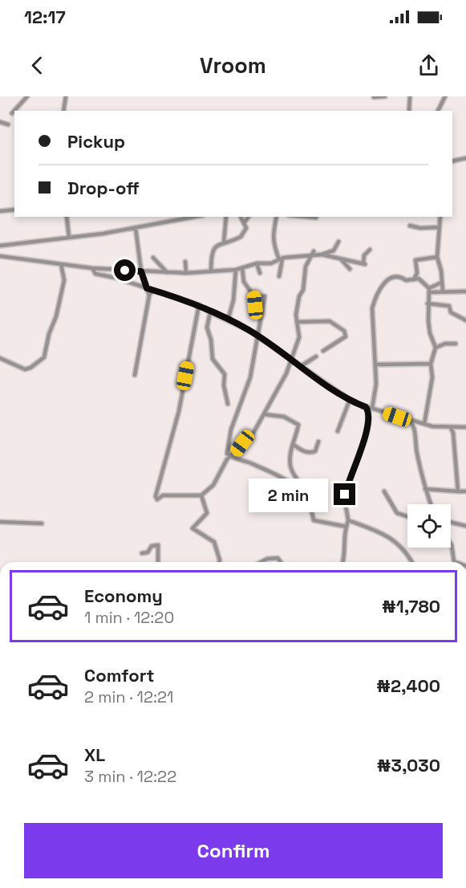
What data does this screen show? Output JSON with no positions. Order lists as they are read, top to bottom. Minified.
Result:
{"page":{"status":"12:17","header":"Vroom","banner":["Pickup","Drop-off"],"bubble":"2 min","list":[{"name":"Economy","note":"1 min · 12:20","value":"₦1,780"},{"name":"Comfort","note":"2 min · 12:21","value":"₦2,400"},{"name":"XL","note":"3 min · 12:22","value":"₦3,030"}],"buttons":"Confirm"}}
